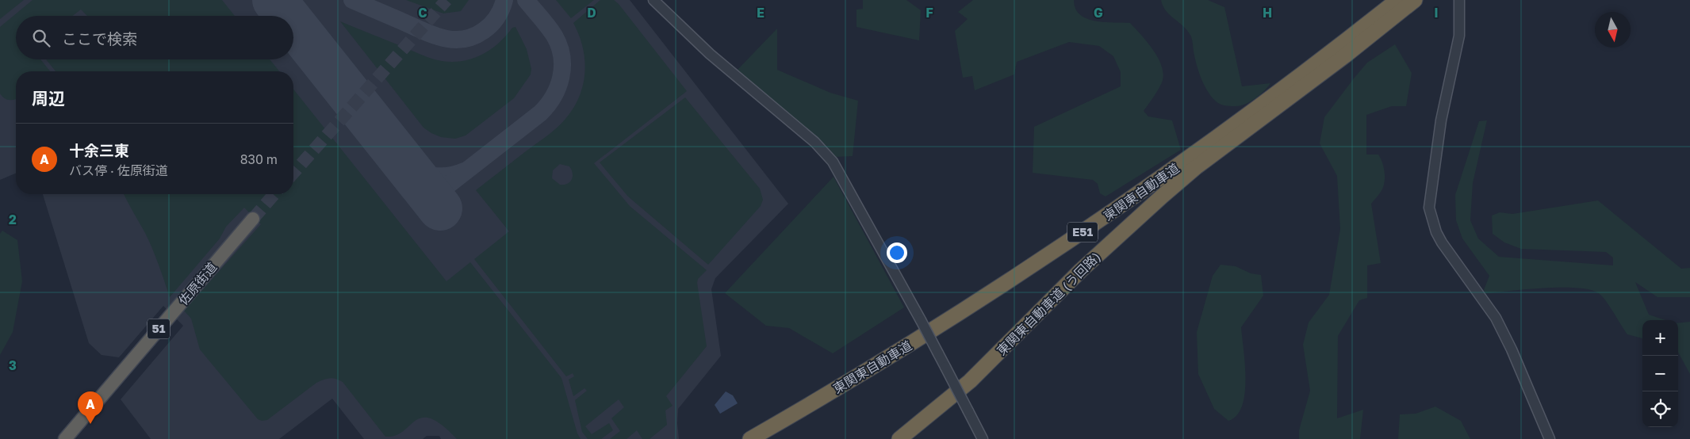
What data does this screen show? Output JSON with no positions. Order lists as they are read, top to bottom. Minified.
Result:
{"streets":{"highway":["東関東自動車道","E51","佐原街道","東関東自動車道 (う回路)","51"]},"crossings":[["東関東自動車道","東関東自動車道 (う回路)"]],"north":"bottom","page":{"search":"ここで検索","heading":"周辺","list":[{"mark":"A","name":"十余三東","note":"バス停 · 佐原街道","value":"830 m"}],"map_buttons":["+","−"],"pins":"A"},"grid":{"columns":["C","D","E","F","G","H","I"],"rows":["2","3"]}}
